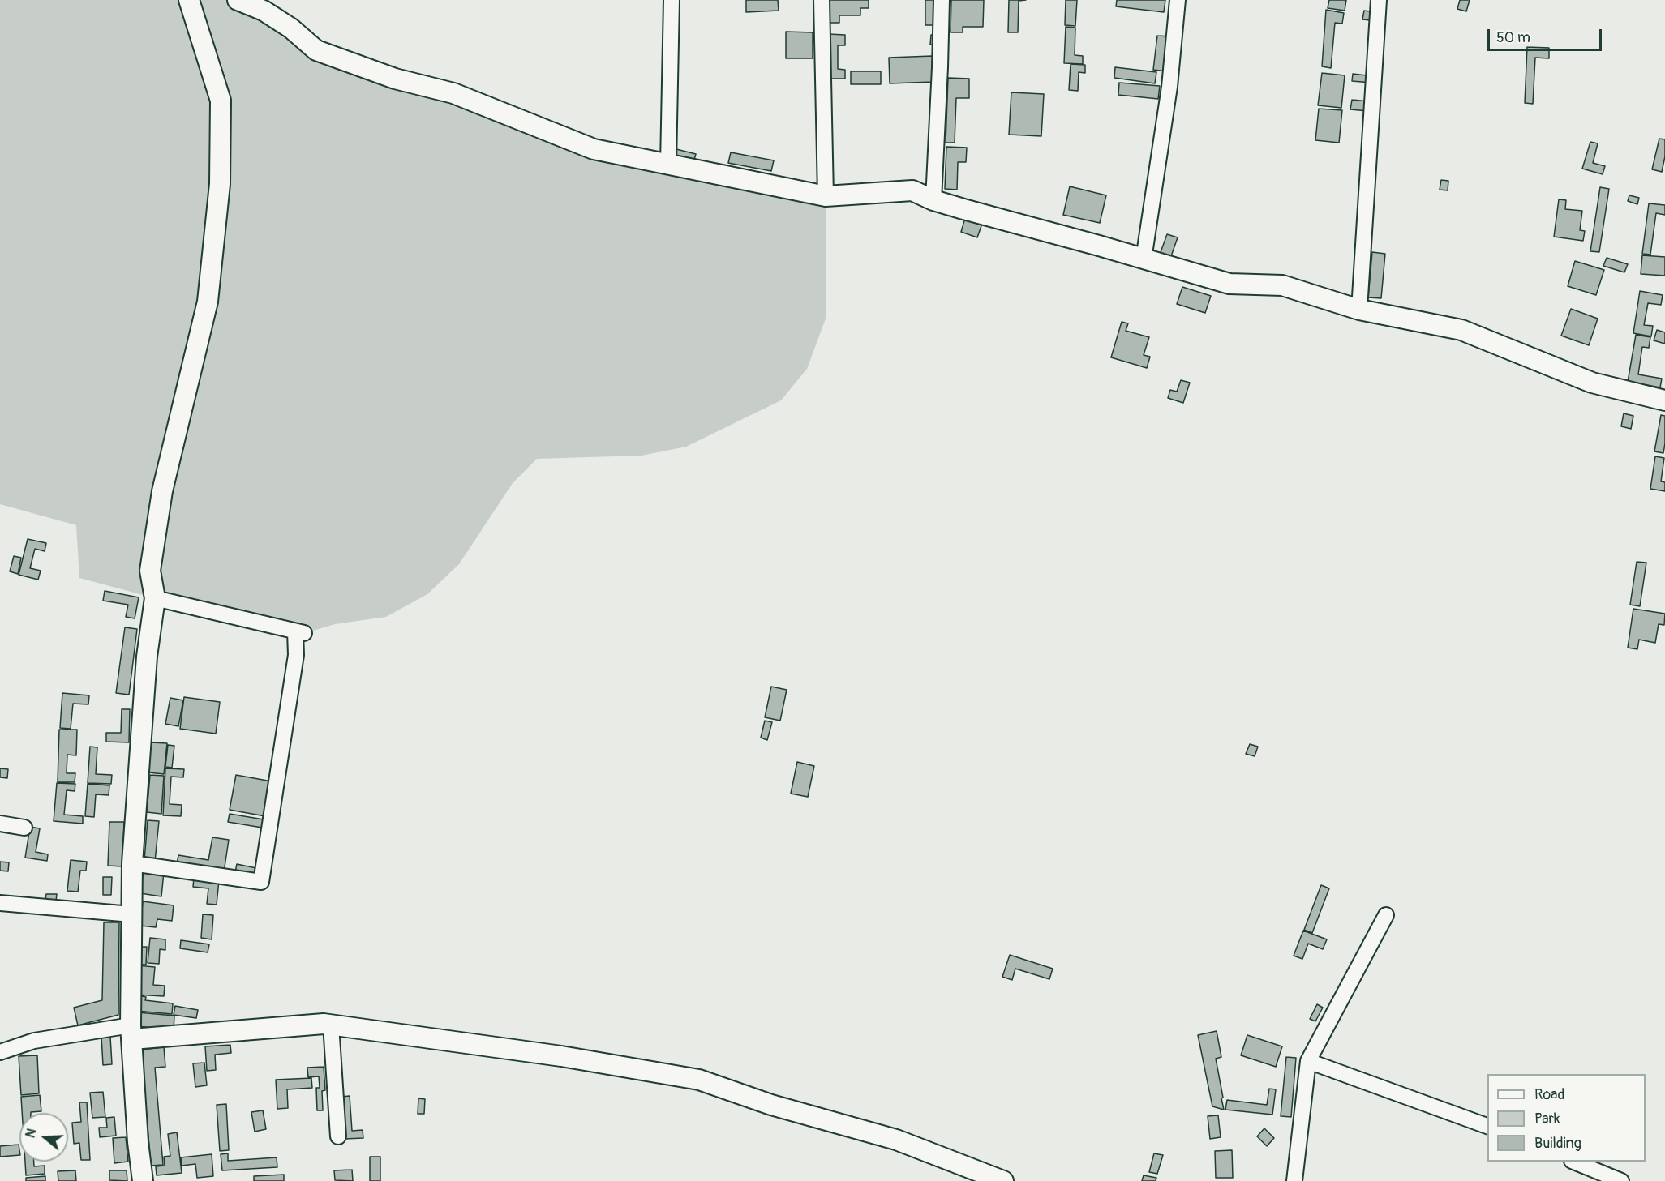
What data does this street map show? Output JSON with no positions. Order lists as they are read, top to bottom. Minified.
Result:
{"legend":["Road","Park","Building"],"scale_bar":"50 m","north":"left"}
